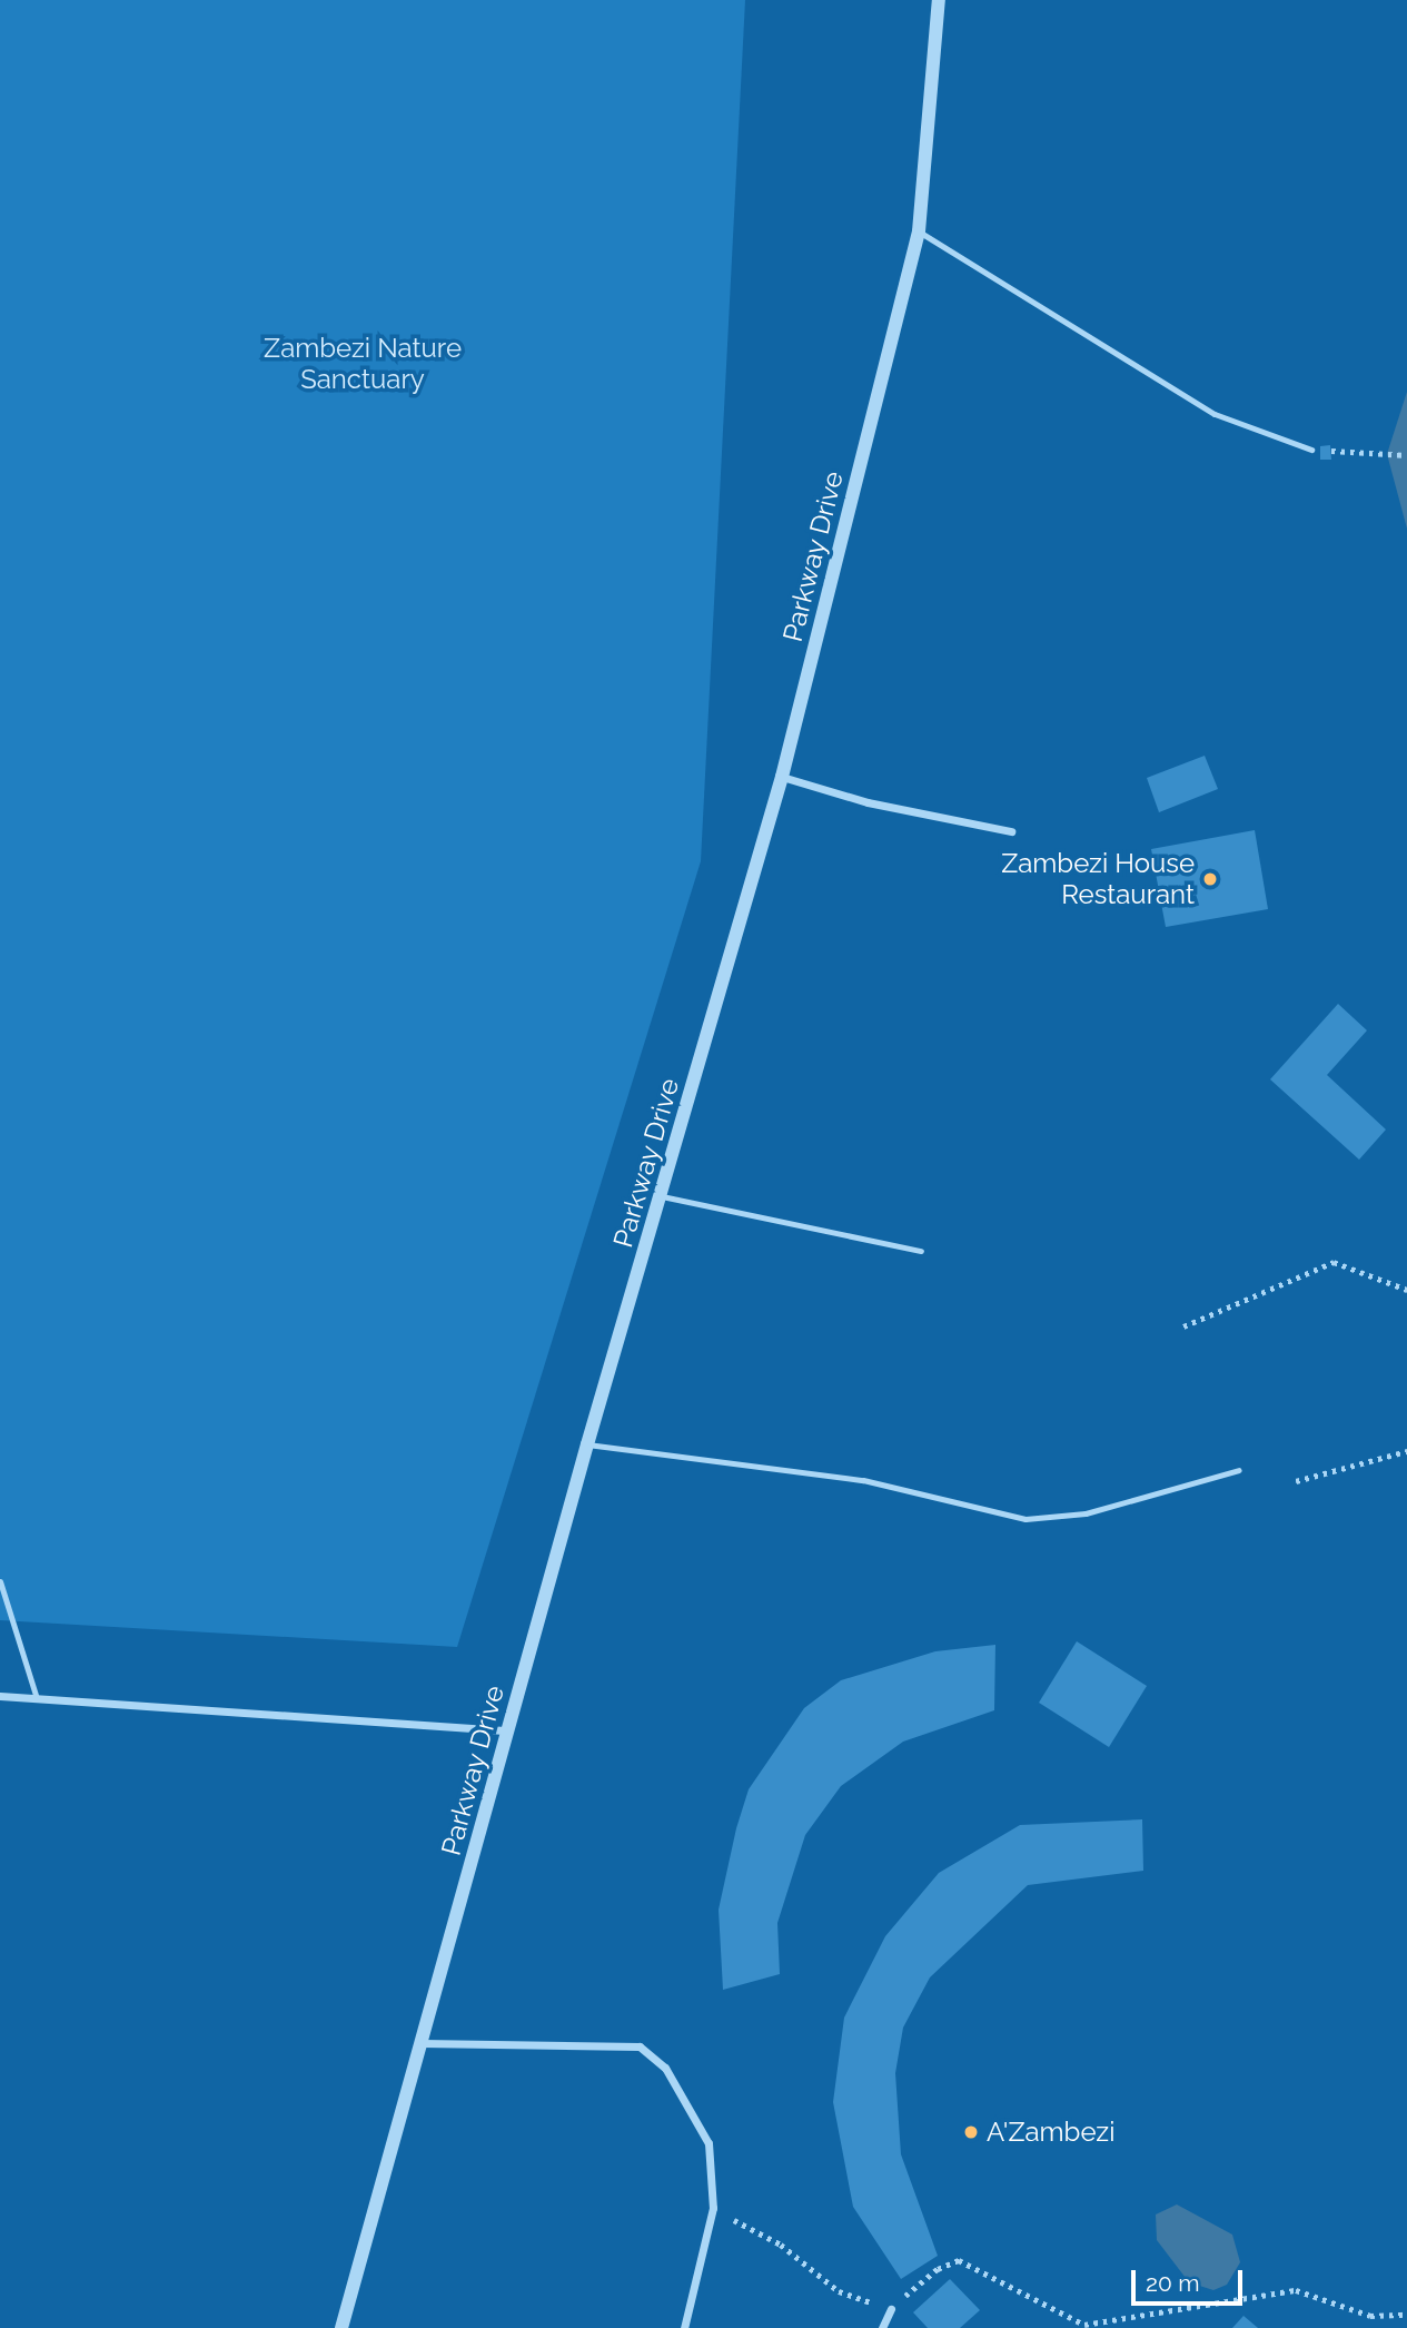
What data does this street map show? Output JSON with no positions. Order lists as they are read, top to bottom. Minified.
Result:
{"streets":{"street":["Parkway Drive"]},"parks":["Zambezi Nature Sanctuary"],"places":["Zambezi House Restaurant","A'Zambezi"],"scale_bar":"20 m"}
